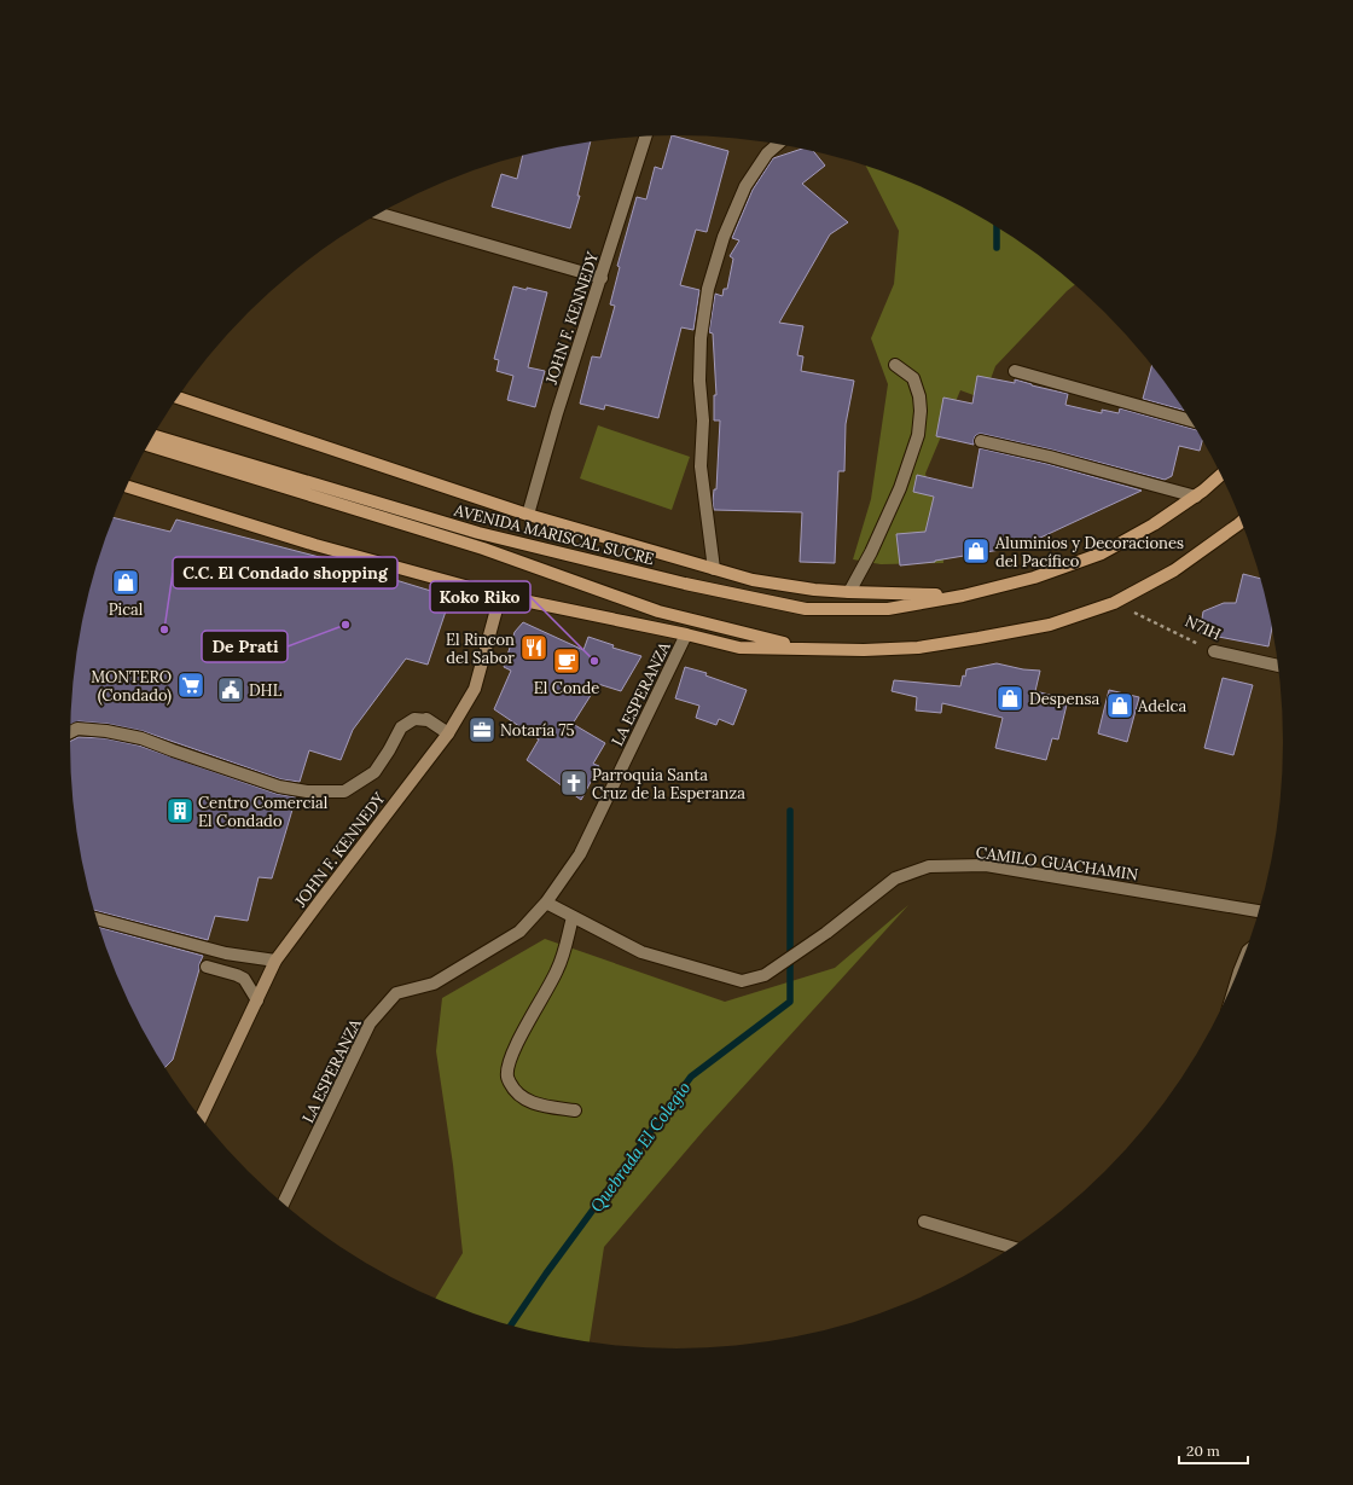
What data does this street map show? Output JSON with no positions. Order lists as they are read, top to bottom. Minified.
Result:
{"streets":{"main road":["JOHN F. KENNEDY","AVENIDA MARISCAL SUCRE"],"street":["N71H","LA ESPERANZA","CAMILO GUACHAMIN"]},"crossings":[["JOHN F. KENNEDY","AVENIDA MARISCAL SUCRE"],["AVENIDA MARISCAL SUCRE","N71H"],["AVENIDA MARISCAL SUCRE","LA ESPERANZA"],["LA ESPERANZA","CAMILO GUACHAMIN"]],"water":["Quebrada El Colegio"],"places":{"shop":["Aluminios y Decoraciones del Pacífico","Pical","Despensa","Adelca"],"other":["De Prati","C.C. El Condado shopping","Koko Riko"],"restaurant":["El Rincon del Sabor"],"cafe":["El Conde"],"supermarket":["MONTERO (Condado)"],"public building":["DHL"],"office":["Notaría 75"],"church":["Parroquia Santa Cruz de la Esperanza"],"building":["Centro Comercial El Condado"]},"scale_bar":"20 m"}
